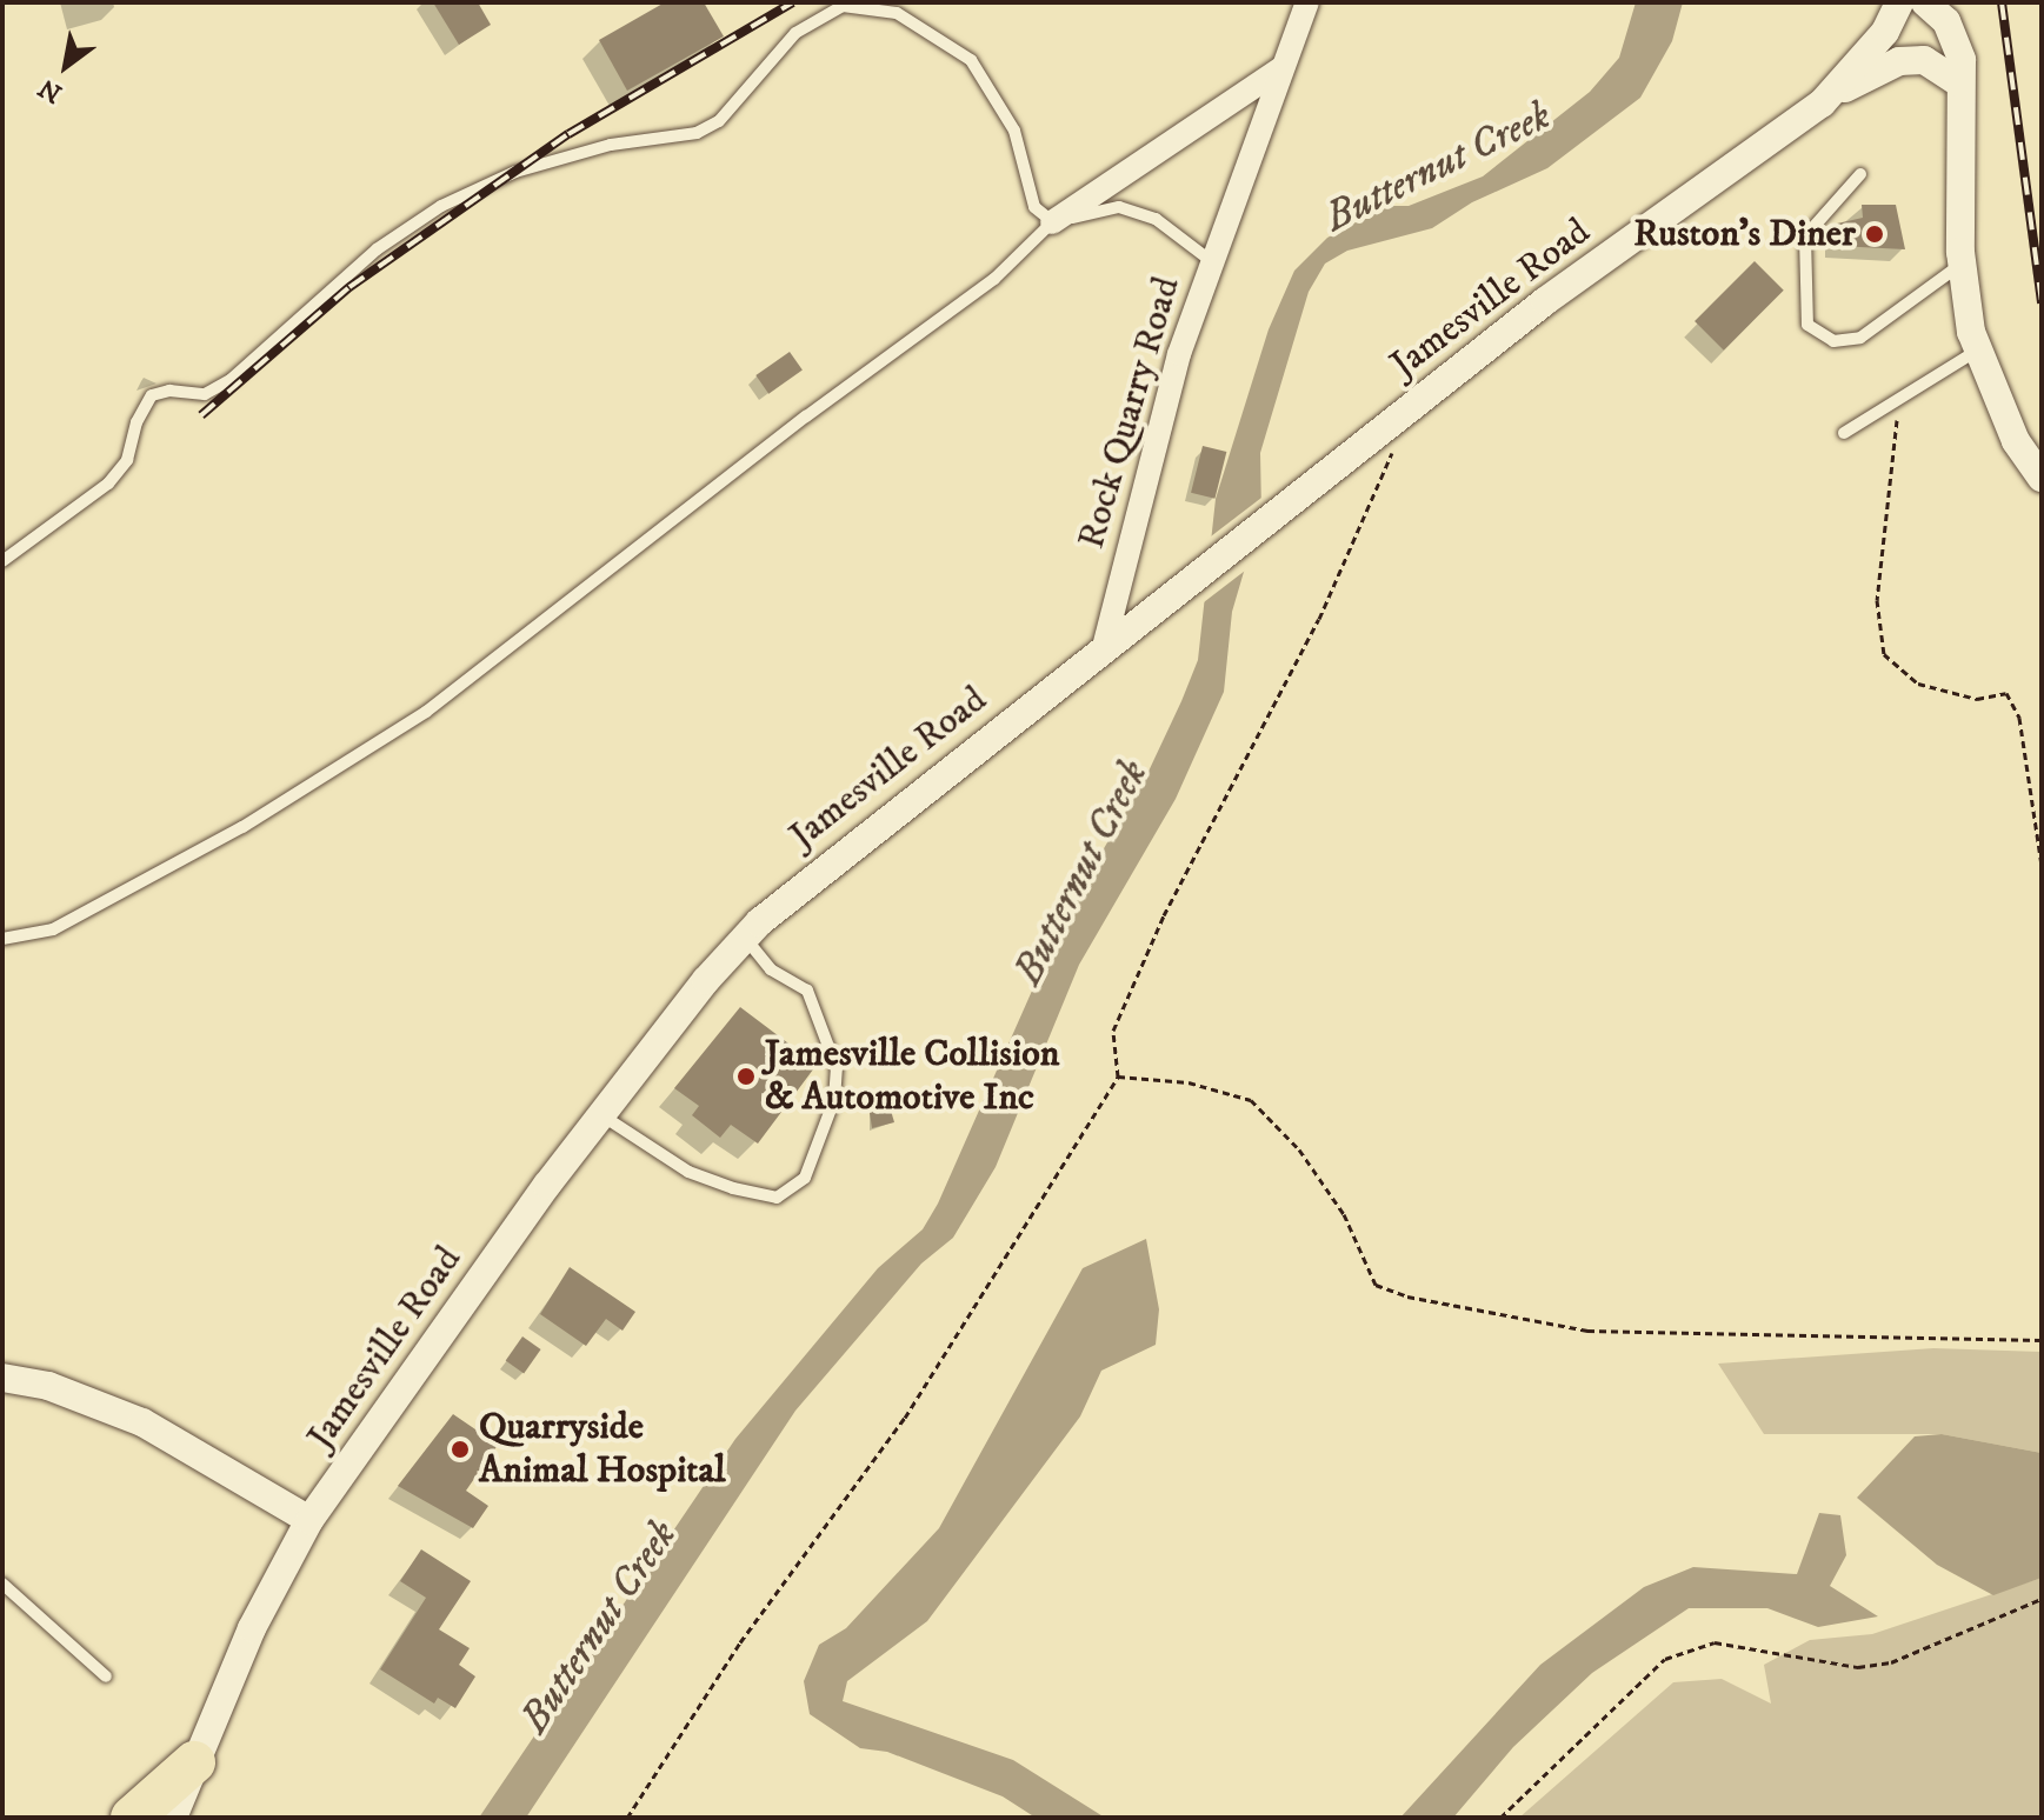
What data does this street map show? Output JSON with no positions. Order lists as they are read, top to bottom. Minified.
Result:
{"streets":{"street":["Jamesville Road","Rock Quarry Road"]},"crossings":[["Jamesville Road","Rock Quarry Road"]],"water":["Butternut Creek"],"places":["Ruston's Diner","Jamesville Collision & Automotive Inc","Quarryside Animal Hospital"],"north":"bottom left"}
